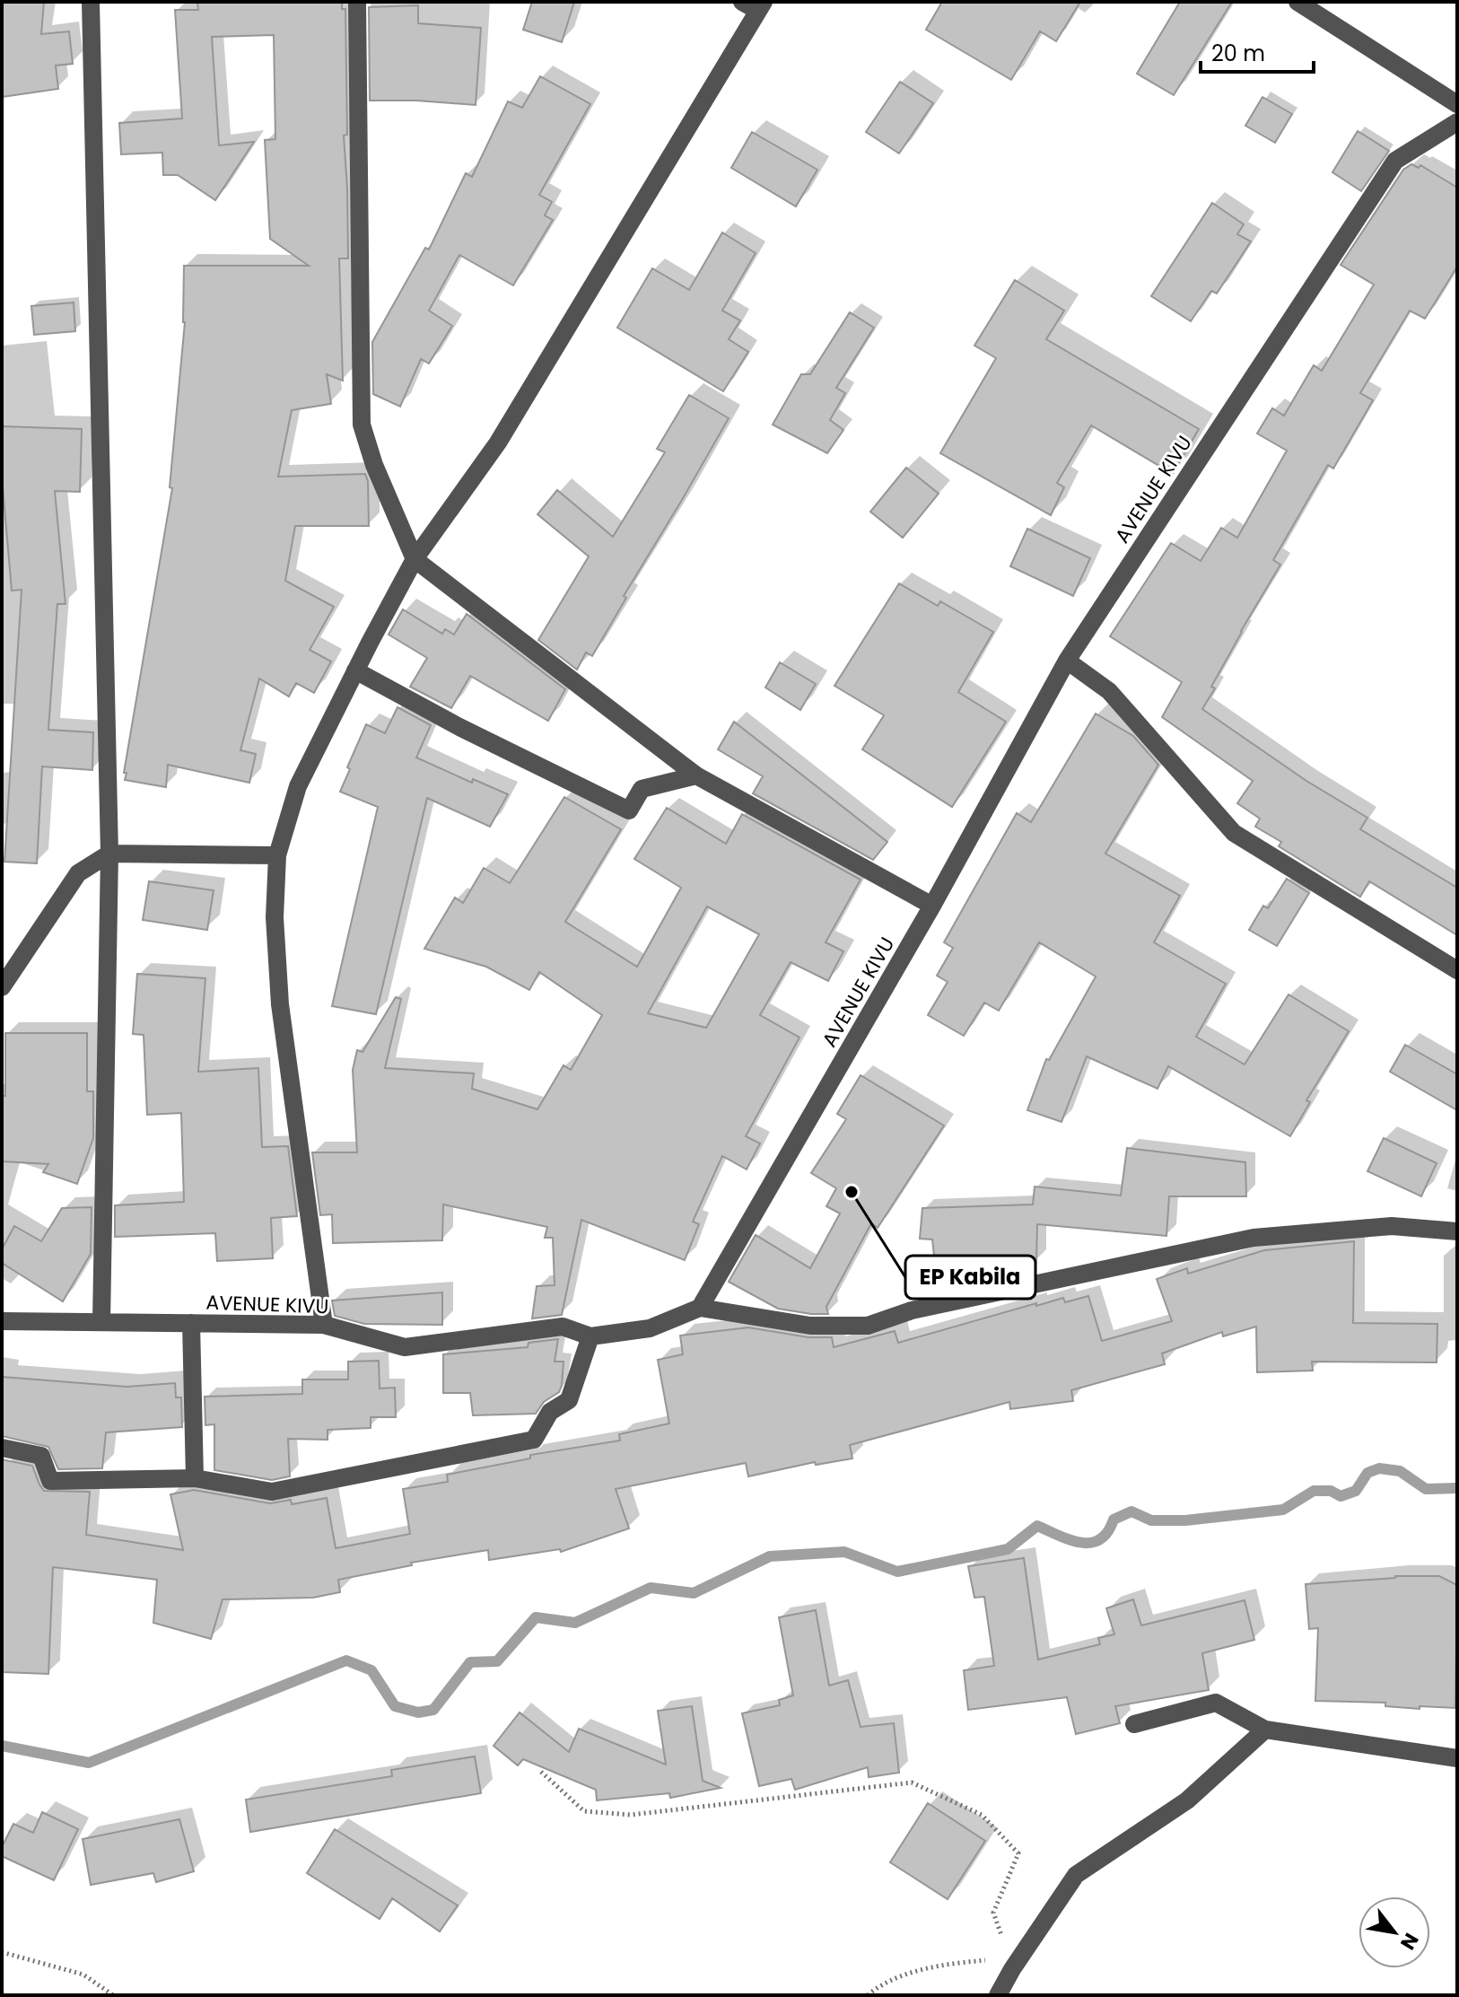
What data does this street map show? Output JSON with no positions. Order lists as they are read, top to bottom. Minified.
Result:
{"streets":{"street":["AVENUE KIVU"]},"places":["EP Kabila"],"scale_bar":"20 m","north":"bottom right"}
